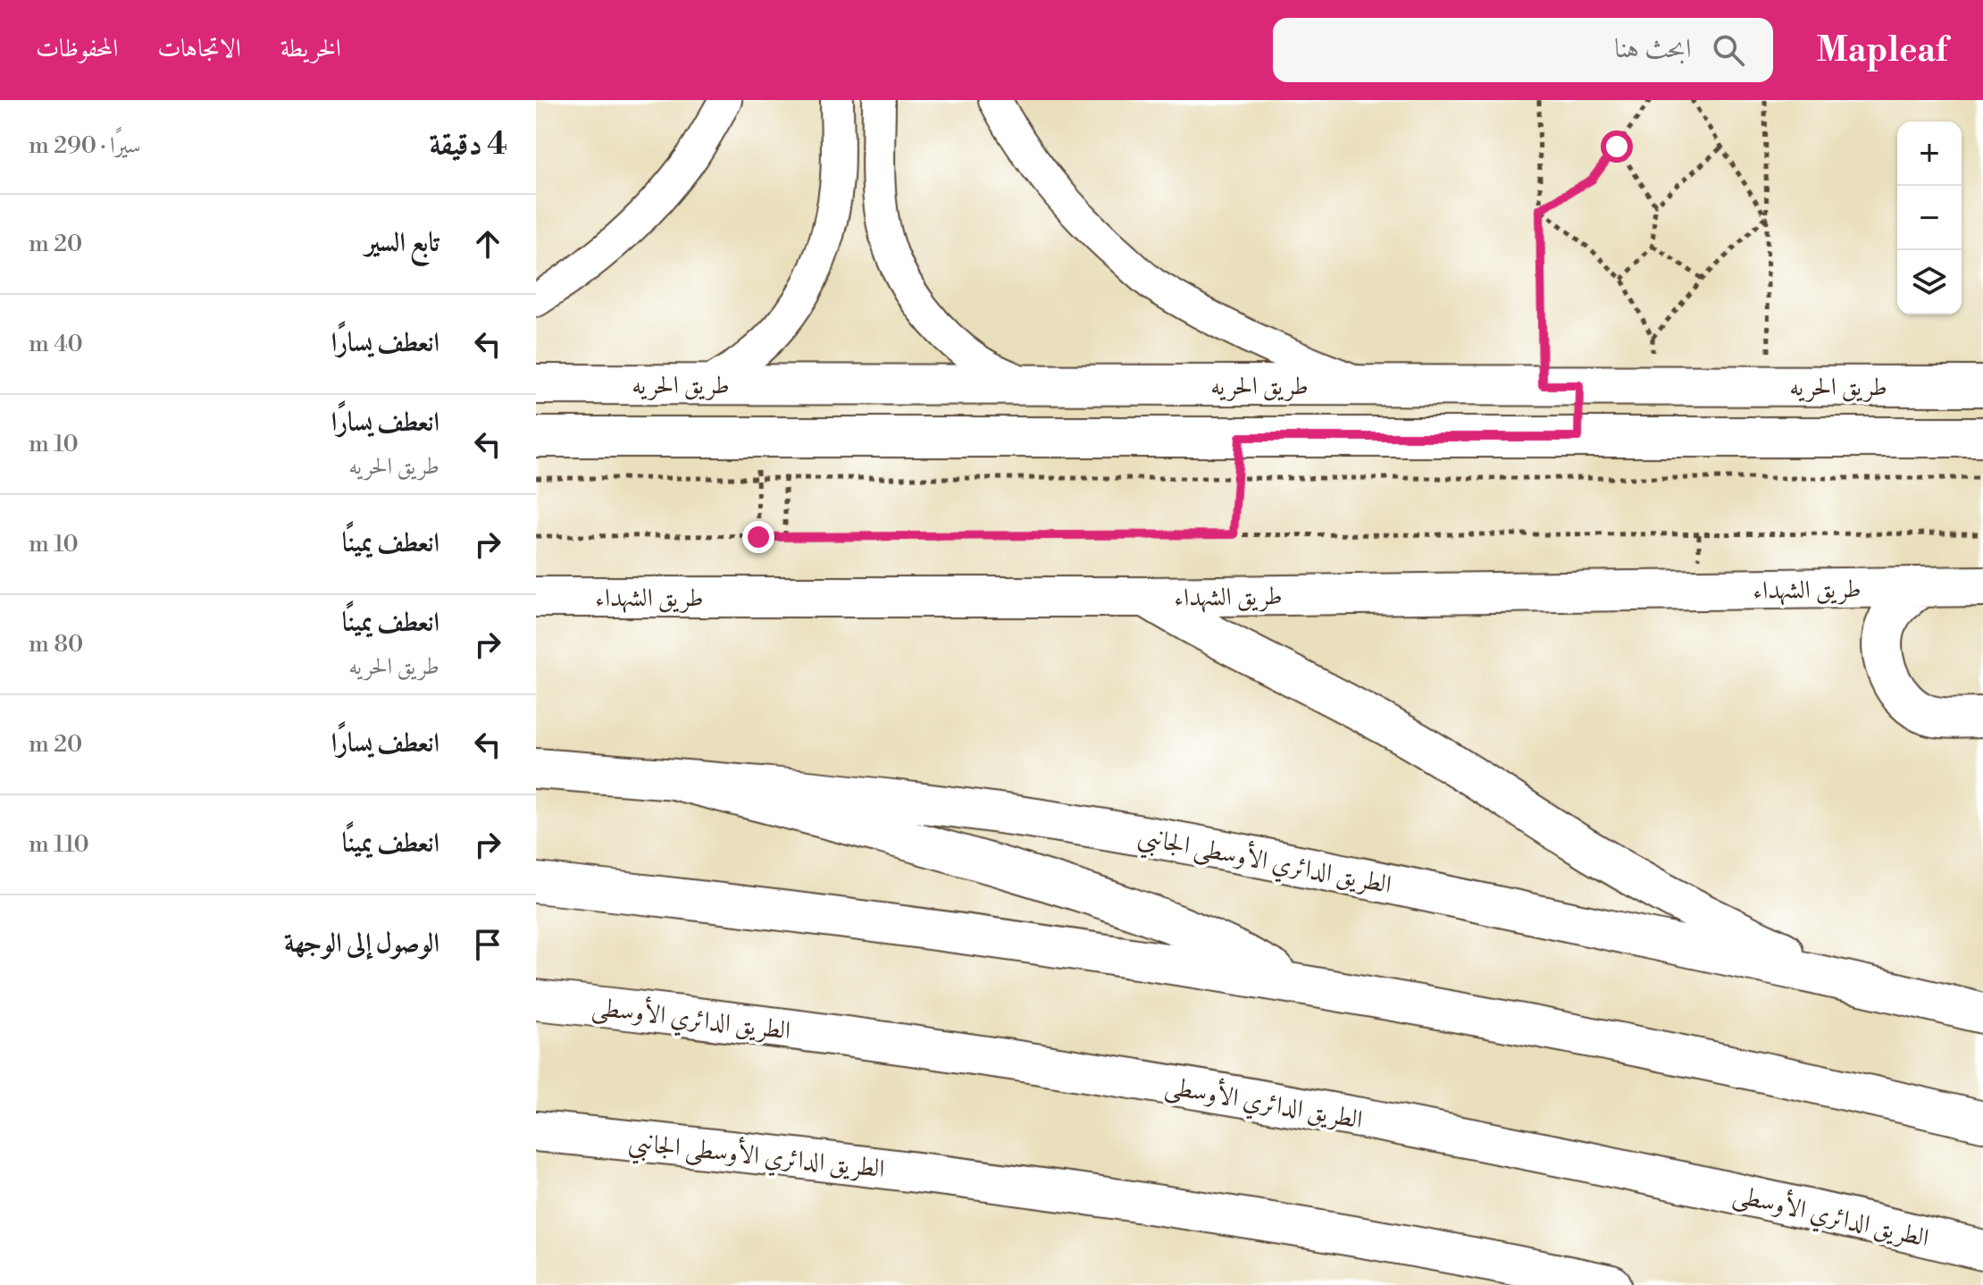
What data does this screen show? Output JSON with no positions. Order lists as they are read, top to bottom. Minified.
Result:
{"streets":{"main road":["طريق الحريه","طريق الشهداء","الطريق الدائري الأوسطى الجانبي","الطريق الدائري الأوسطى"]},"page":{"header":"Mapleaf","search":"ابحث هنا","nav":["الخريطة","الاتجاهات","المحفوظات"],"heading":["4 دقيقة","سيرًا · 290 m"],"map_buttons":["+","−"],"list":[["تابع السير","20 m"],["انعطف يسارًا","40 m"],["انعطف يسارًا","طريق الحريه","10 m"],["انعطف يمينًا","10 m"],["انعطف يمينًا","طريق الحريه","80 m"],["انعطف يسارًا","20 m"],["انعطف يمينًا","110 m"],"الوصول إلى الوجهة"]}}
